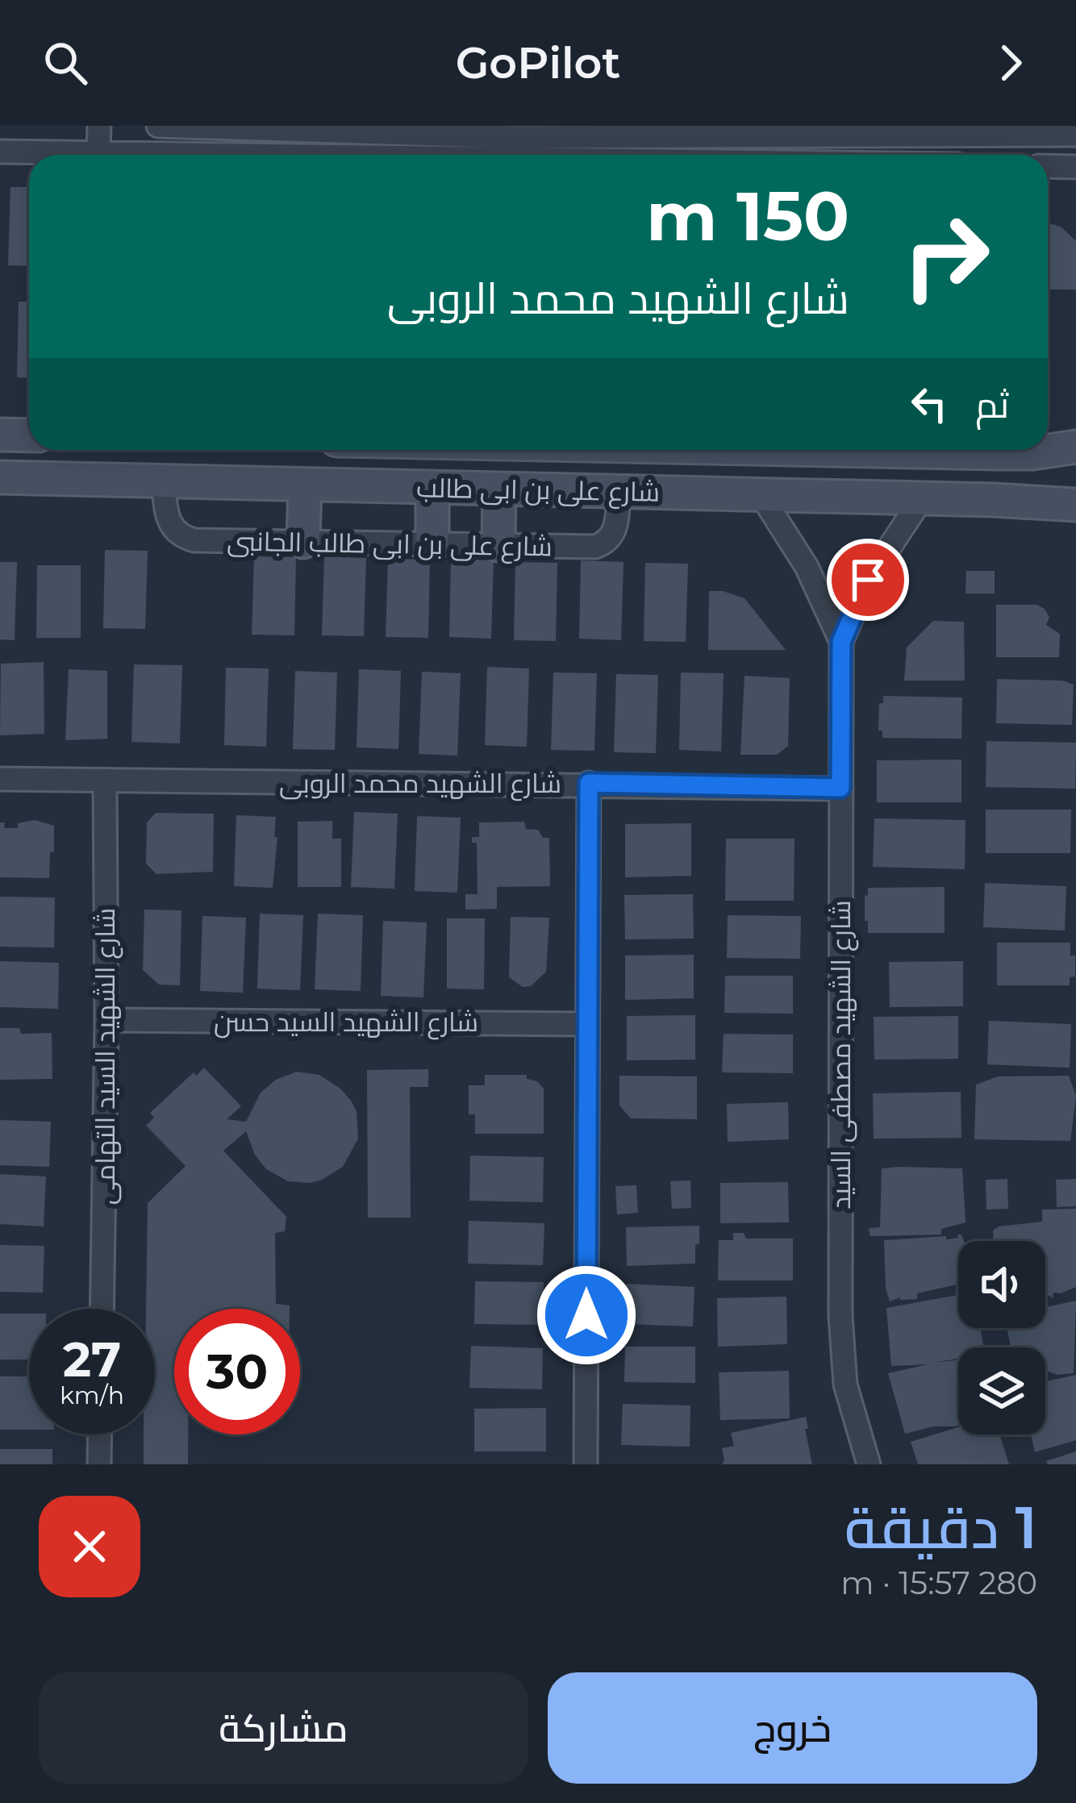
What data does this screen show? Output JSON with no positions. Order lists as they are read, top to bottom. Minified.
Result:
{"streets":{"main road":["شارع على بن ابى طالب"],"street":["شارع على بن ابى طالب الجانبى","شارع الشهيد محمد الروبى","شارع الشهيد السيد حسن","شارع الشهيد مصطفى السيد","شارع الشهيد السيد التهامى"]},"crossings":[["شارع على بن ابى طالب","شارع على بن ابى طالب الجانبى"],["شارع على بن ابى طالب","شارع الشهيد مصطفى السيد"],["شارع الشهيد محمد الروبى","شارع الشهيد مصطفى السيد"],["شارع الشهيد محمد الروبى","شارع الشهيد السيد التهامى"],["شارع الشهيد السيد حسن","شارع الشهيد السيد التهامى"]],"page":{"header":"GoPilot","turn":["150 m","شارع الشهيد محمد الروبى"],"then":"ثم","speed":"27 km/h","limit":"30","heading":["1 دقيقة","280 m · 15:57"],"buttons":["خروج","مشاركة"]}}
